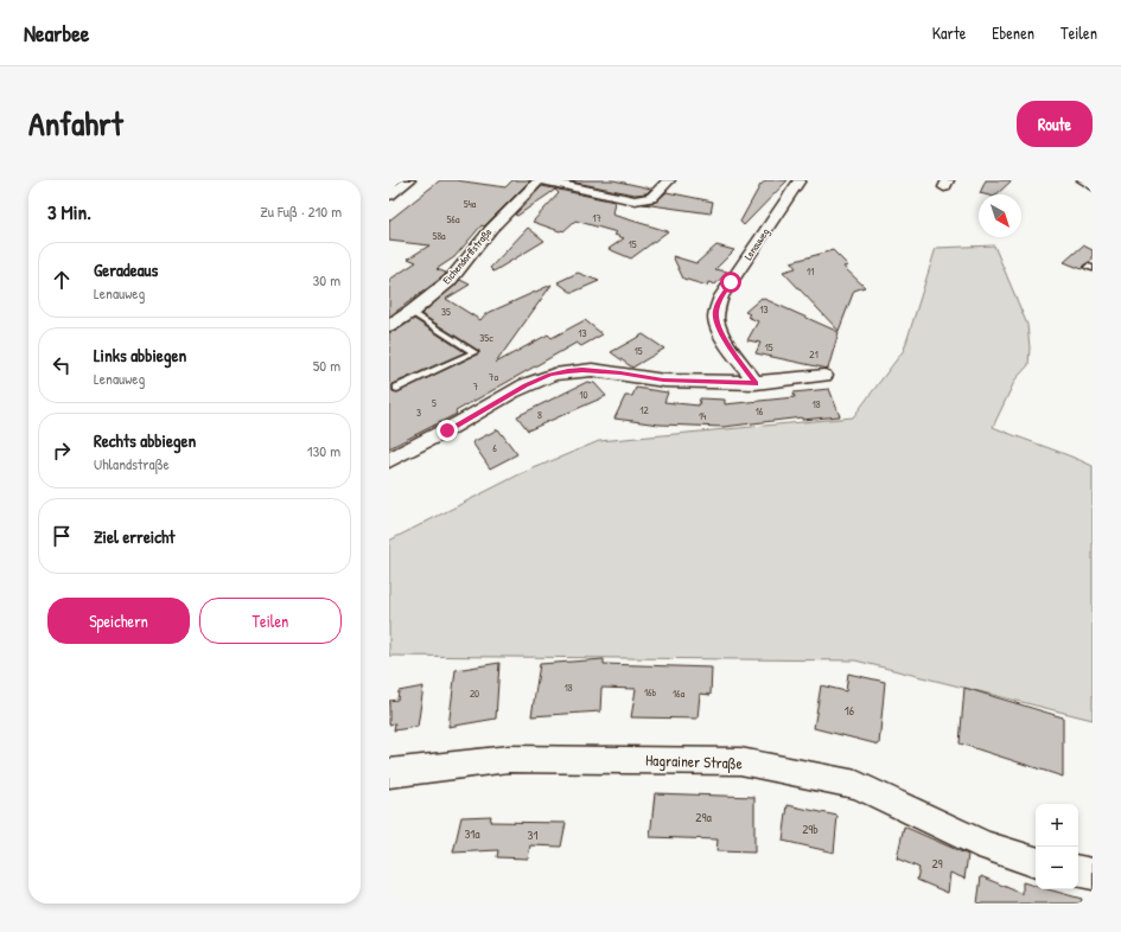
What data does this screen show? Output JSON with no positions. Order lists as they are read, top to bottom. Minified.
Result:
{"streets":{"street":["Lenauweg","Eichendorffstraße","Hagrainer Straße"]},"house_numbers":["54a","17","56a","58a","15","11","13","35","13","35c","15","15","21","7a","7","10","5","18","12","16","3","8","14","6","18","16b","20","16a","16","29a","29b","31a","31","29"],"north":"bottom right","page":{"header":"Nearbee","nav":["Karte","Ebenen","Teilen"],"title":"Anfahrt","buttons":["Route",["Speichern","Teilen"]],"heading":["3 Min.","Zu Fuß · 210 m"],"list":[["Geradeaus","Lenauweg","30 m"],["Links abbiegen","Lenauweg","50 m"],["Rechts abbiegen","Uhlandstraße","130 m"],"Ziel erreicht"],"map_buttons":["+","−"]}}
